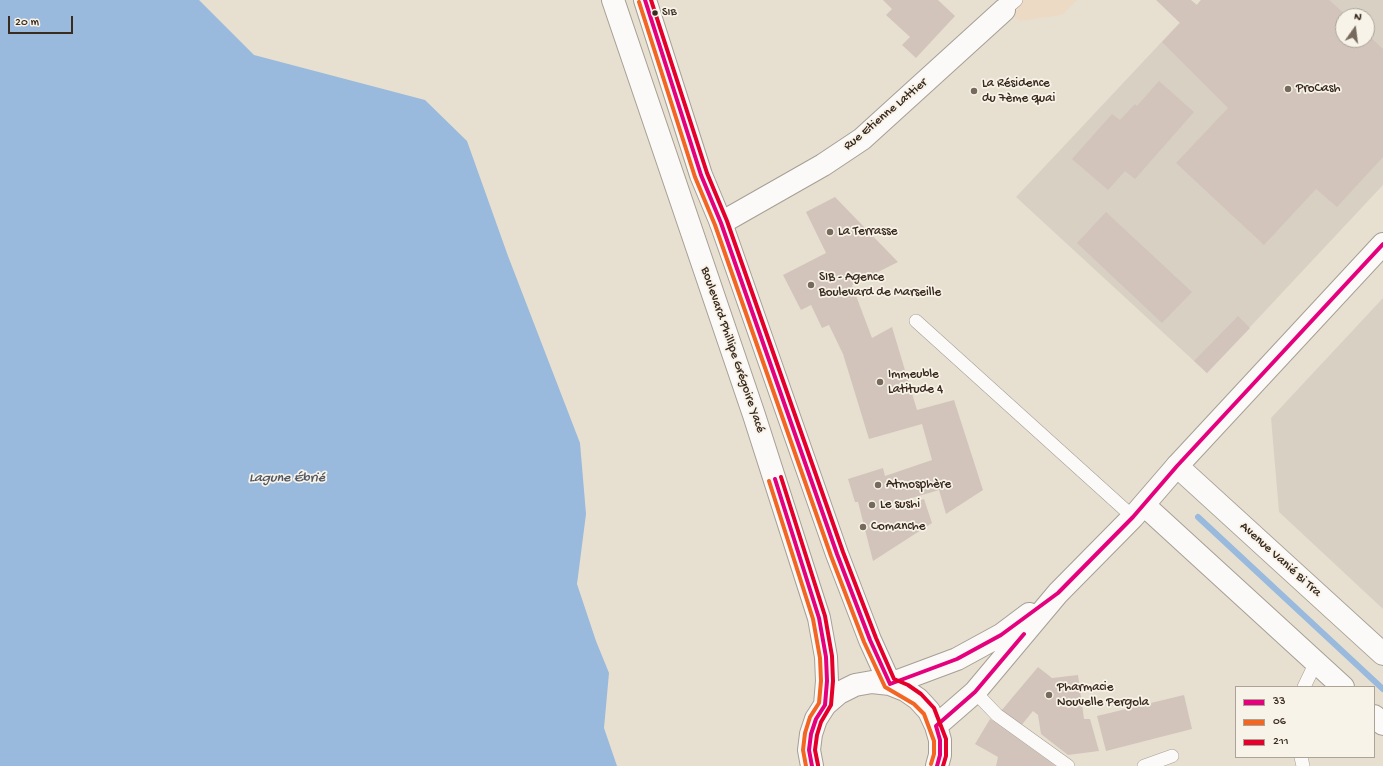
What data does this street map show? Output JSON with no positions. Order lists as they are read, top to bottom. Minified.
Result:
{"streets":{"main road":["Rue Etienne Lattier","Boulevard Phillipe Grégoire Yacé","Avenue Vanié Bi Tra"]},"water":["Lagune Ébrié"],"places":["SIB","ProCash","La Résidence du 7ème quai","La Terrasse","SIB - Agence Boulevard de Marseille","Immeuble Latitude 4","Atmosphère","Le sushi","Comanche","Pharmacie Nouvelle Pergola"],"lines":["transit line 33","transit line 211","transit line 06"],"legend":["33","06","211"],"scale_bar":"20 m","north":"top"}
